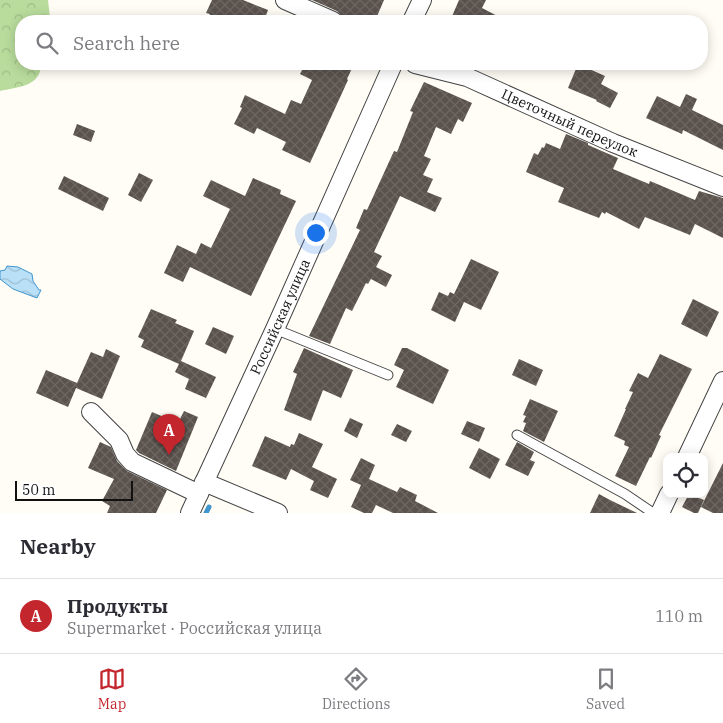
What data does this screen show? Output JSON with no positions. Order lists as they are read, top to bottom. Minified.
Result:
{"streets":{"street":["Цветочный переулок","Российская улица"]},"scale_bar":"50 m","page":{"search":"Search here","pins":"A","scale":"50 m","heading":"Nearby","list":[{"mark":"A","name":"Продукты","note":"Supermarket · Российская улица","value":"110 m"}],"nav":["Map","Directions","Saved"]}}
